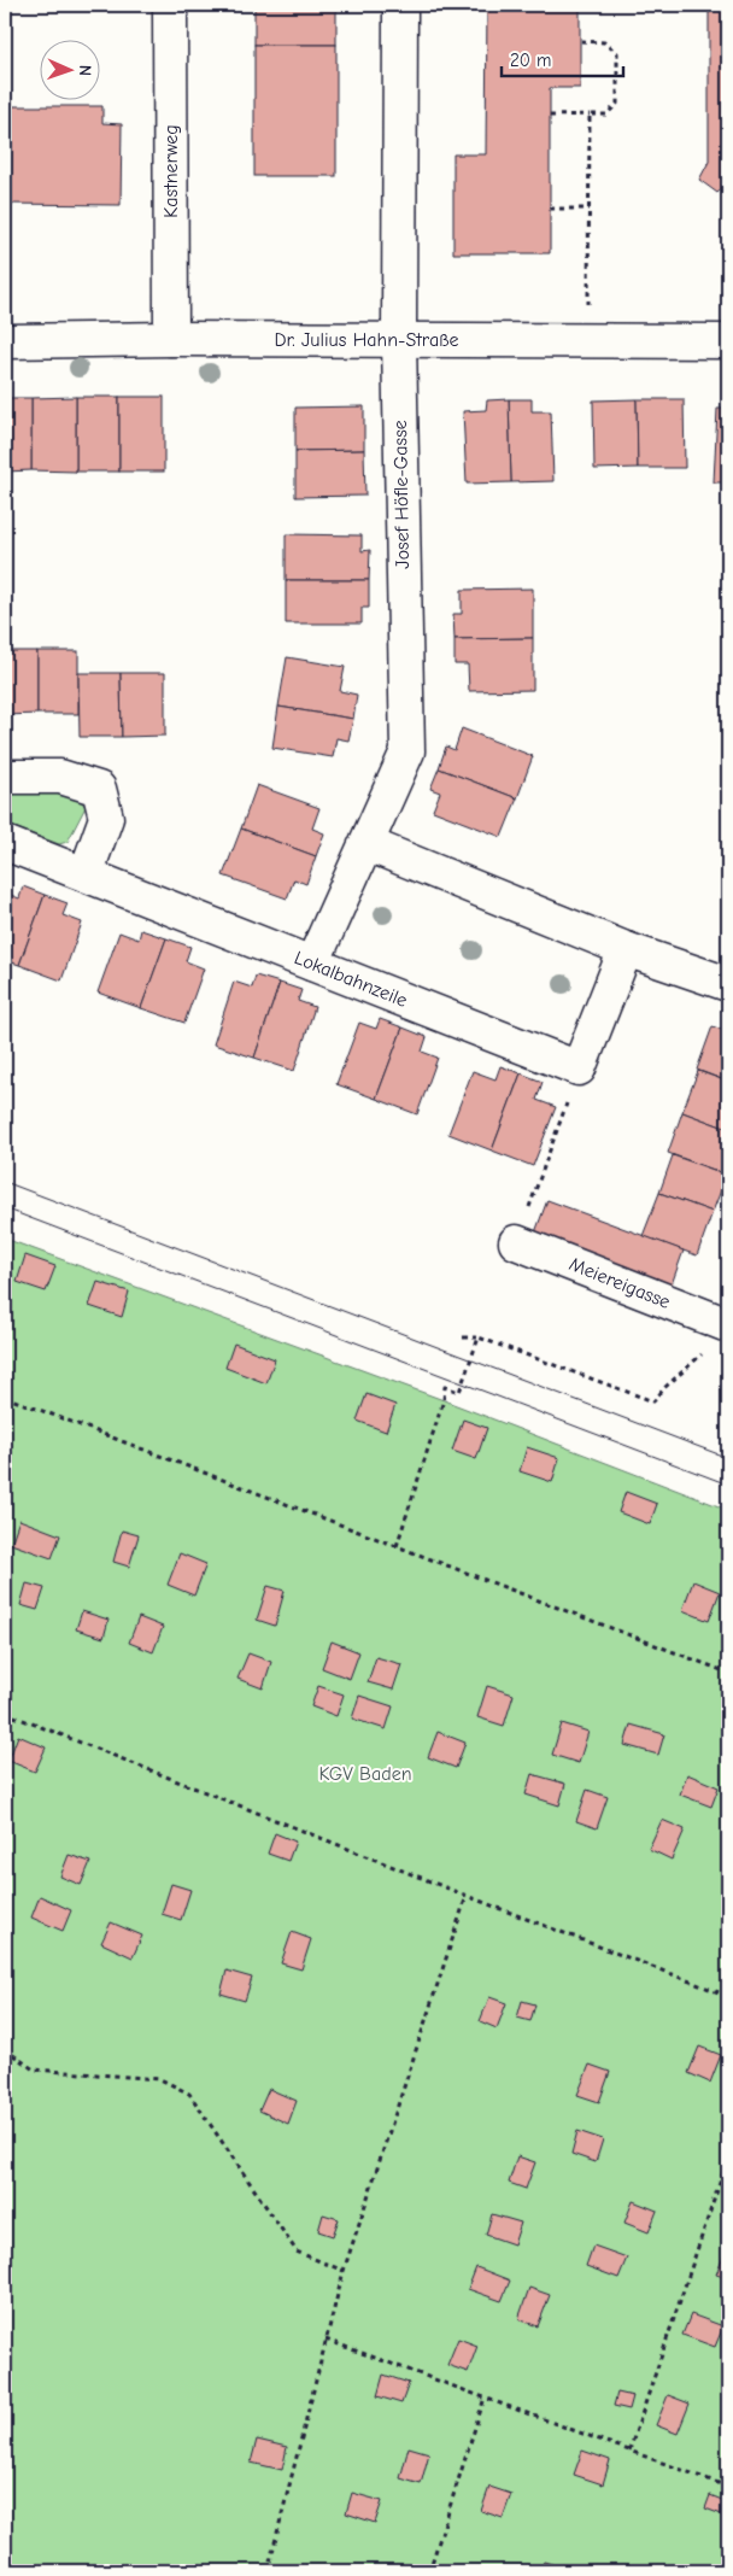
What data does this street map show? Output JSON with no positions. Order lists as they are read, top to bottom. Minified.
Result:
{"streets":{"street":["Kastnerweg","Dr. Julius Hahn-Straße","Josef Höfle-Gasse","Lokalbahnzeile","Meiereigasse"]},"crossings":[["Kastnerweg","Dr. Julius Hahn-Straße"],["Dr. Julius Hahn-Straße","Josef Höfle-Gasse"],["Josef Höfle-Gasse","Lokalbahnzeile"]],"parks":["KGV Baden"],"scale_bar":"20 m","north":"right"}
